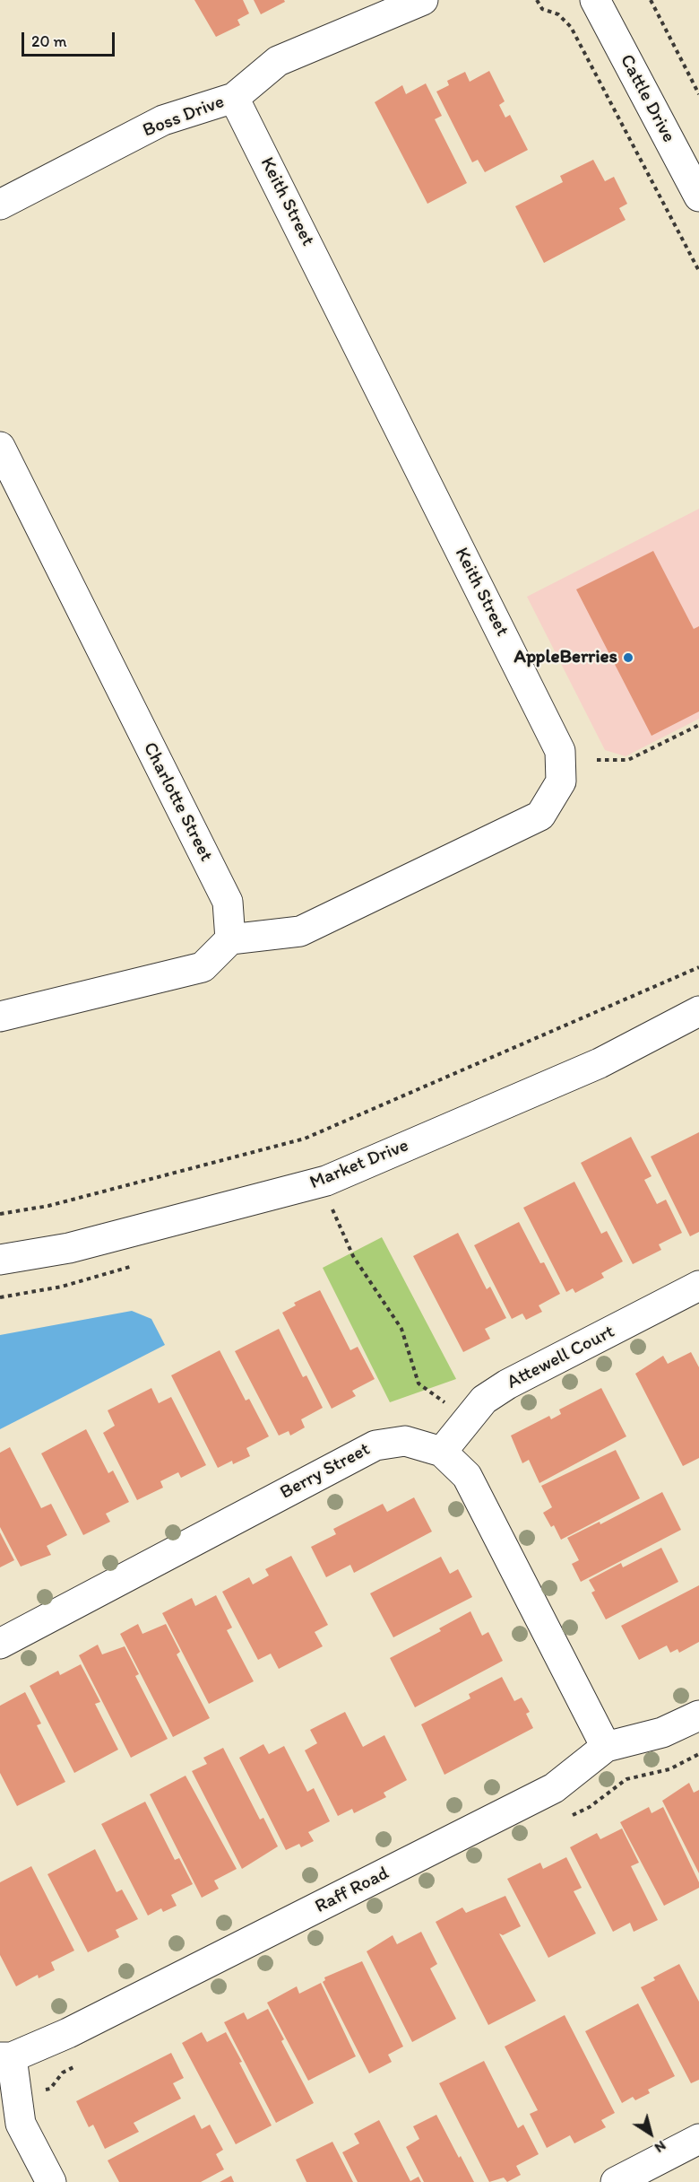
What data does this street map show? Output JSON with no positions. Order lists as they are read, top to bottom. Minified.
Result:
{"streets":{"street":["Cattle Drive","Boss Drive","Keith Street","Charlotte Street","Market Drive","Attewell Court","Berry Street","Raff Road"]},"crossings":[["Boss Drive","Keith Street"],["Keith Street","Charlotte Street"],["Attewell Court","Berry Street"],["Berry Street","Raff Road"]],"places":["AppleBerries"],"scale_bar":"20 m","north":"bottom right"}
